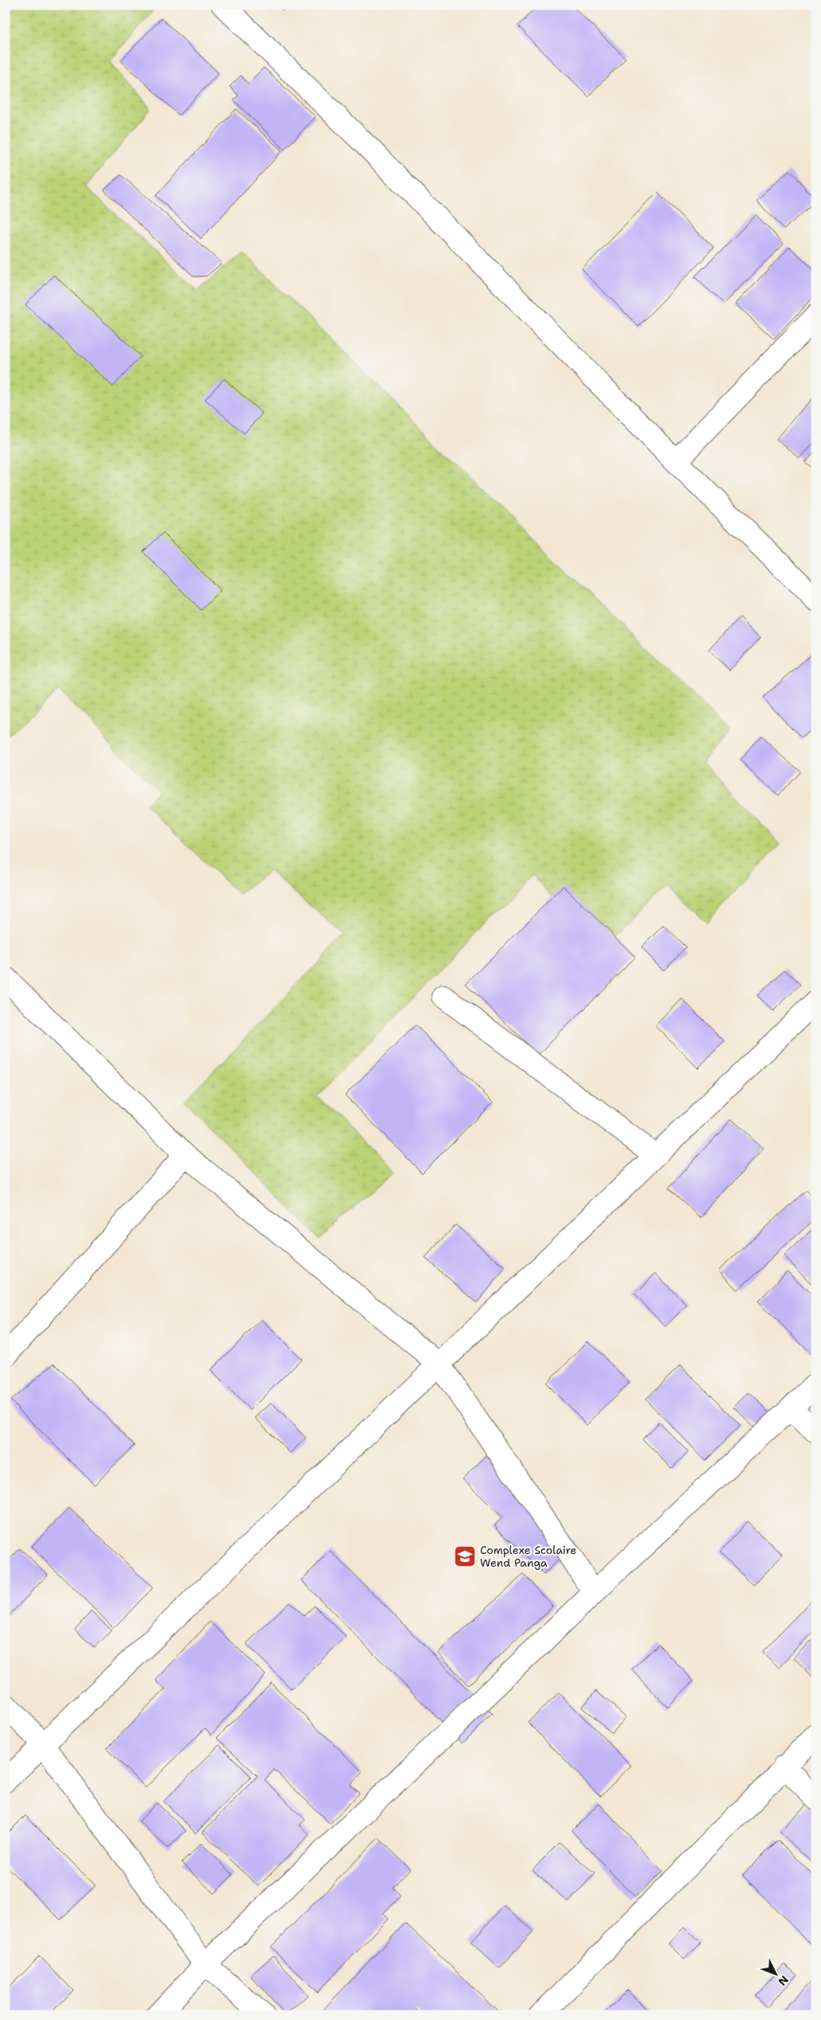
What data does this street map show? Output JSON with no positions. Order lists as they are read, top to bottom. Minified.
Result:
{"places":{"school or university":["Complexe Scolaire Wend Panga"]},"north":"bottom right"}
